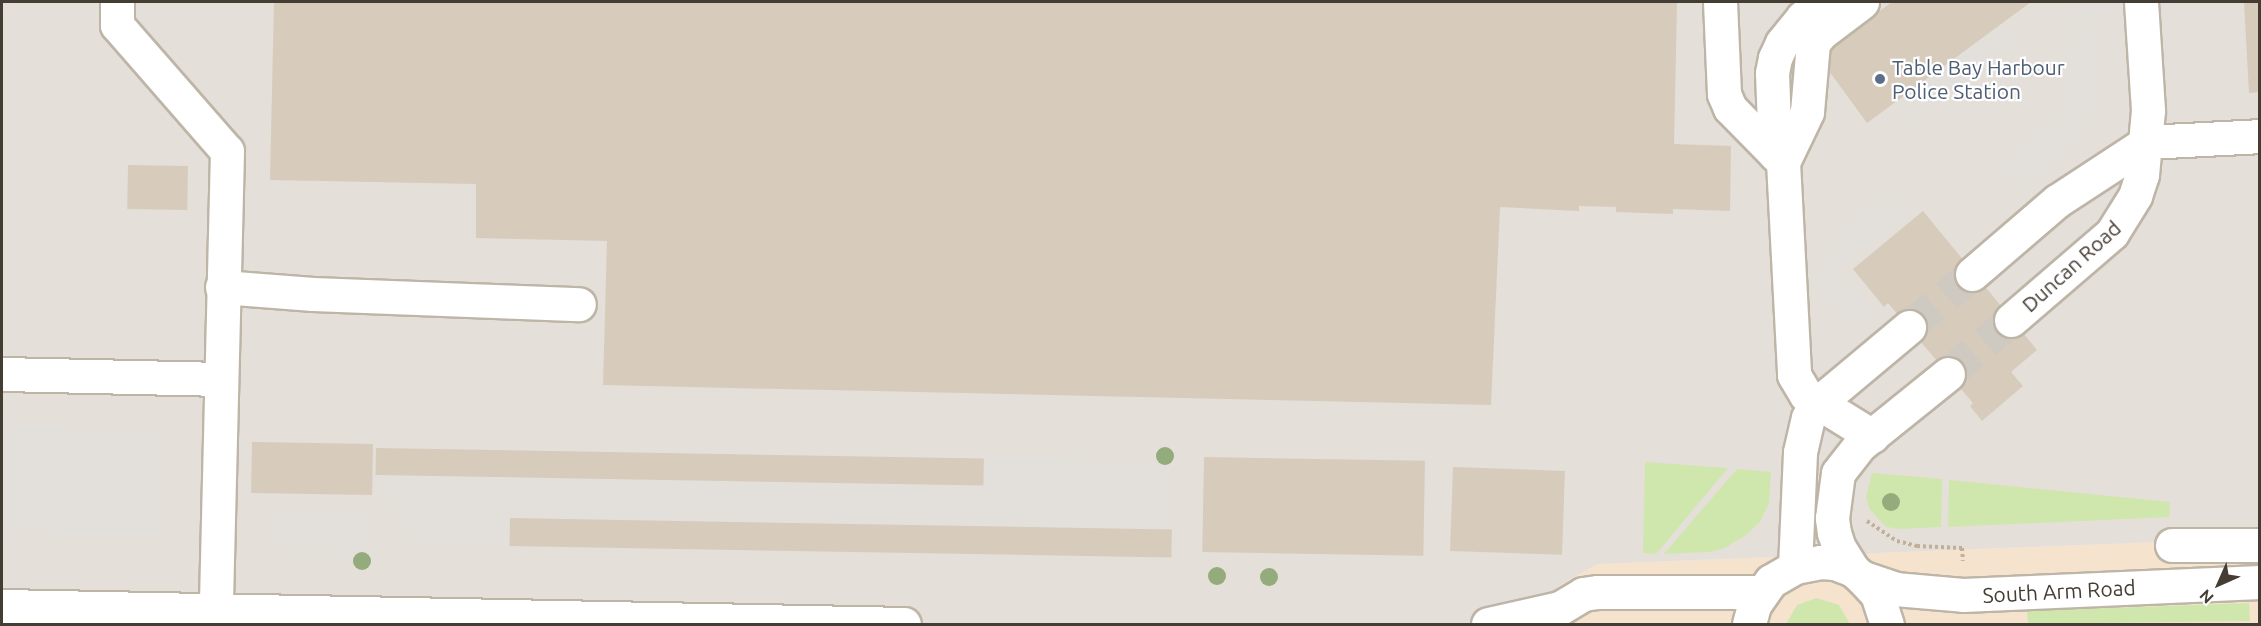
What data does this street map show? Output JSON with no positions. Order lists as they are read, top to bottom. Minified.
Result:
{"streets":{"street":["Duncan Road","South Arm Road"]},"places":["Table Bay Harbour Police Station"],"north":"bottom left"}
